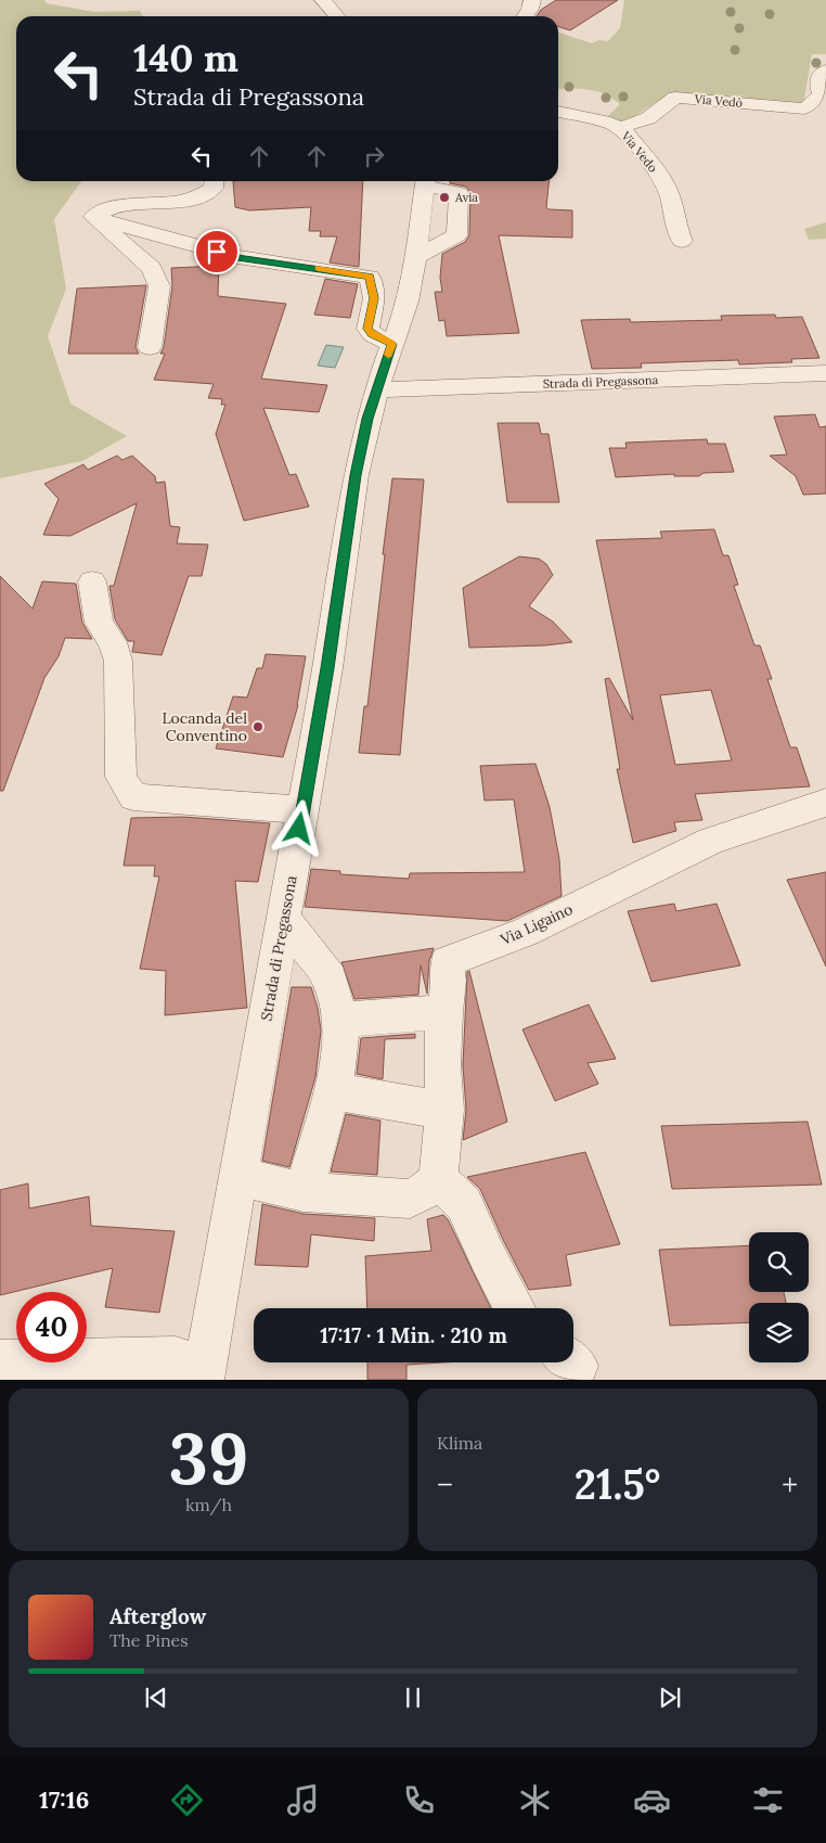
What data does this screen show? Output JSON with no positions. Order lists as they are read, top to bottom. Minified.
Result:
{"streets":{"street":["Via Vedò","Via Vedo","Strada di Pregassona","Via Ligaino"]},"crossings":[["Via Vedò","Via Vedo"]],"places":["Avia","Locanda del Conventino"],"page":{"turn":["140 m","Strada di Pregassona"],"limit":"40","trip":"17:17 · 1 Min. · 210 m","tile":[["39","km/h"],"Klima"],"heat":["−","21.5°","+"],"song":["Afterglow","The Pines"],"tabs":"17:16"}}
